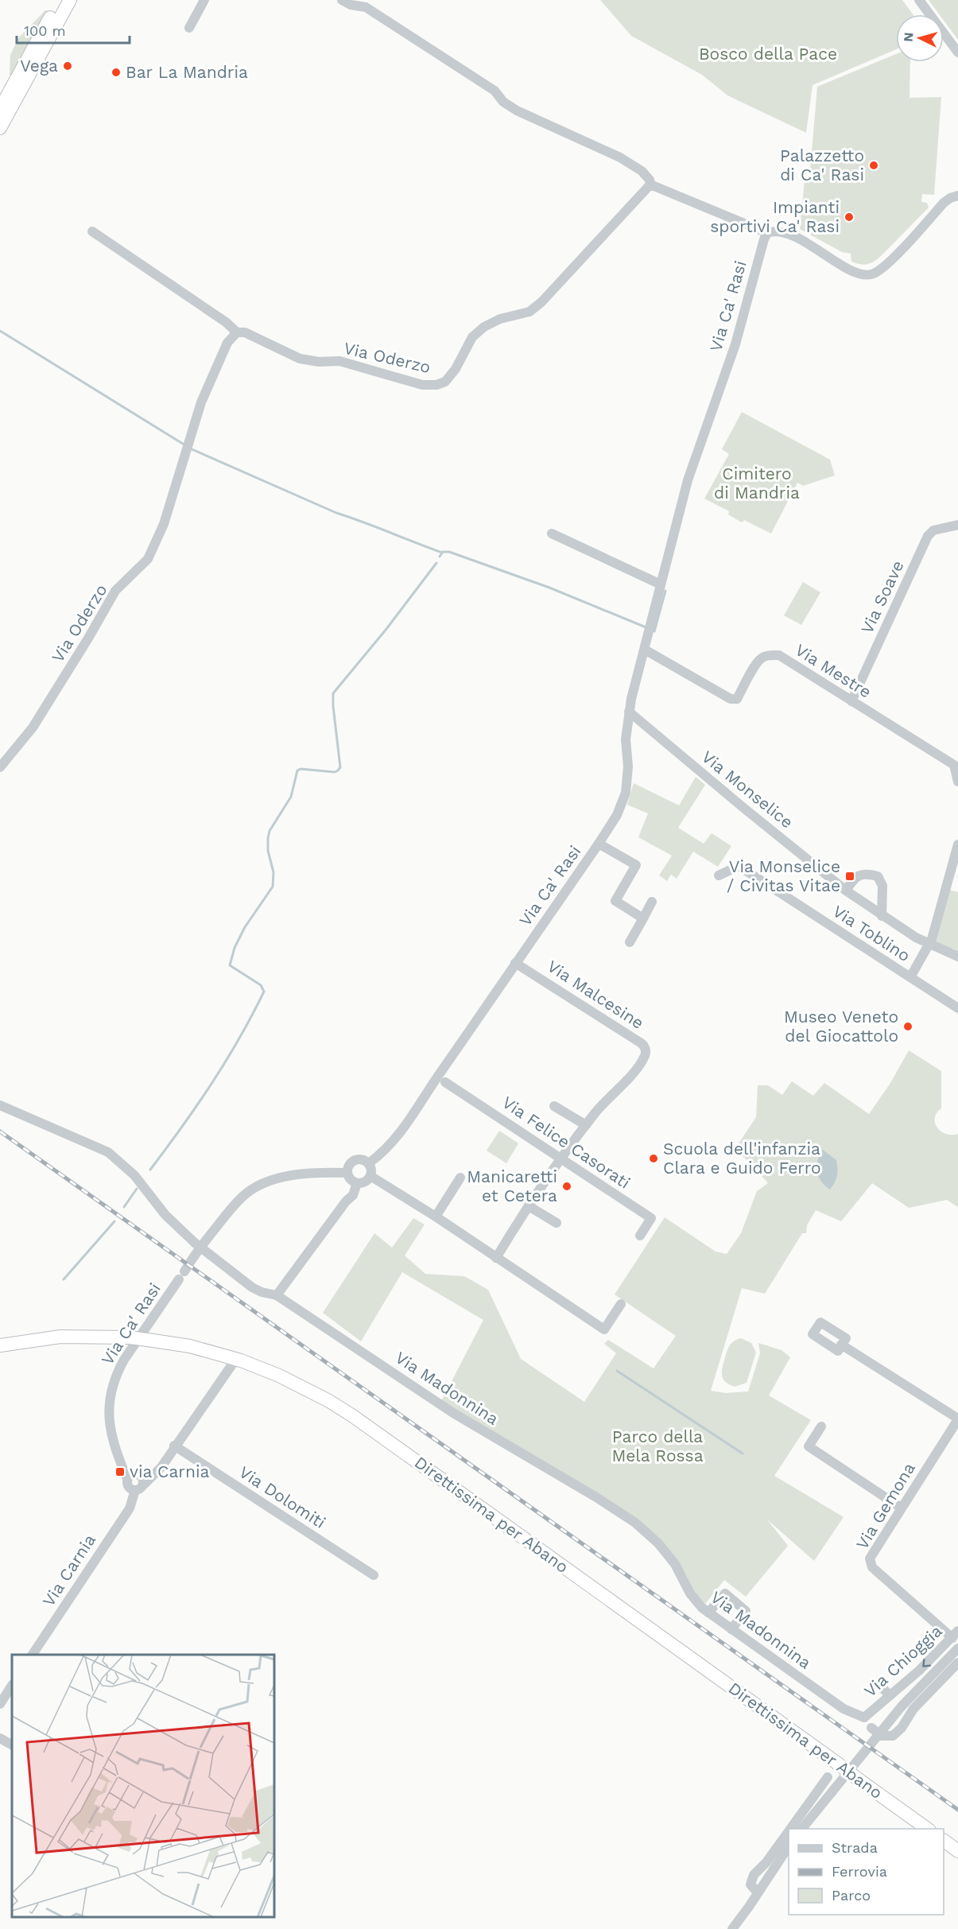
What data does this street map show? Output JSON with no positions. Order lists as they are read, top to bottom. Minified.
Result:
{"streets":{"highway":["Direttissima per Abano"],"street":["Via Ca' Rasi","Via Oderzo","Via Soave","Via Mestre","Via Monselice","Via Toblino","Via Malcesine","Via Felice Casorati","Via Madonnina","Via Dolomiti","Via Gemona","Via Carnia","Via Chioggia"]},"crossings":[["Via Ca' Rasi","Via Mestre"],["Via Ca' Rasi","Via Monselice"],["Via Ca' Rasi","Via Malcesine"],["Via Ca' Rasi","Via Carnia"],["Via Soave","Via Mestre"],["Via Monselice","Via Toblino"],["Via Malcesine","Via Felice Casorati"],["Via Madonnina","Via Chioggia"],["Via Gemona","Via Chioggia"]],"parks":["Bosco della Pace","Cimitero di Mandria","Parco della Mela Rossa"],"places":{"other":["Vega","Bar La Mandria","Palazzetto di Ca' Rasi","Impianti sportivi Ca' Rasi","Museo Veneto del Giocattolo","Scuola dell'infanzia Clara e Guido Ferro","Manicaretti et Cetera"],"transit":["Via Monselice / Civitas Vitae","via Carnia"]},"legend":["Strada","Ferrovia","Parco"],"scale_bar":"100 m","north":"left"}
